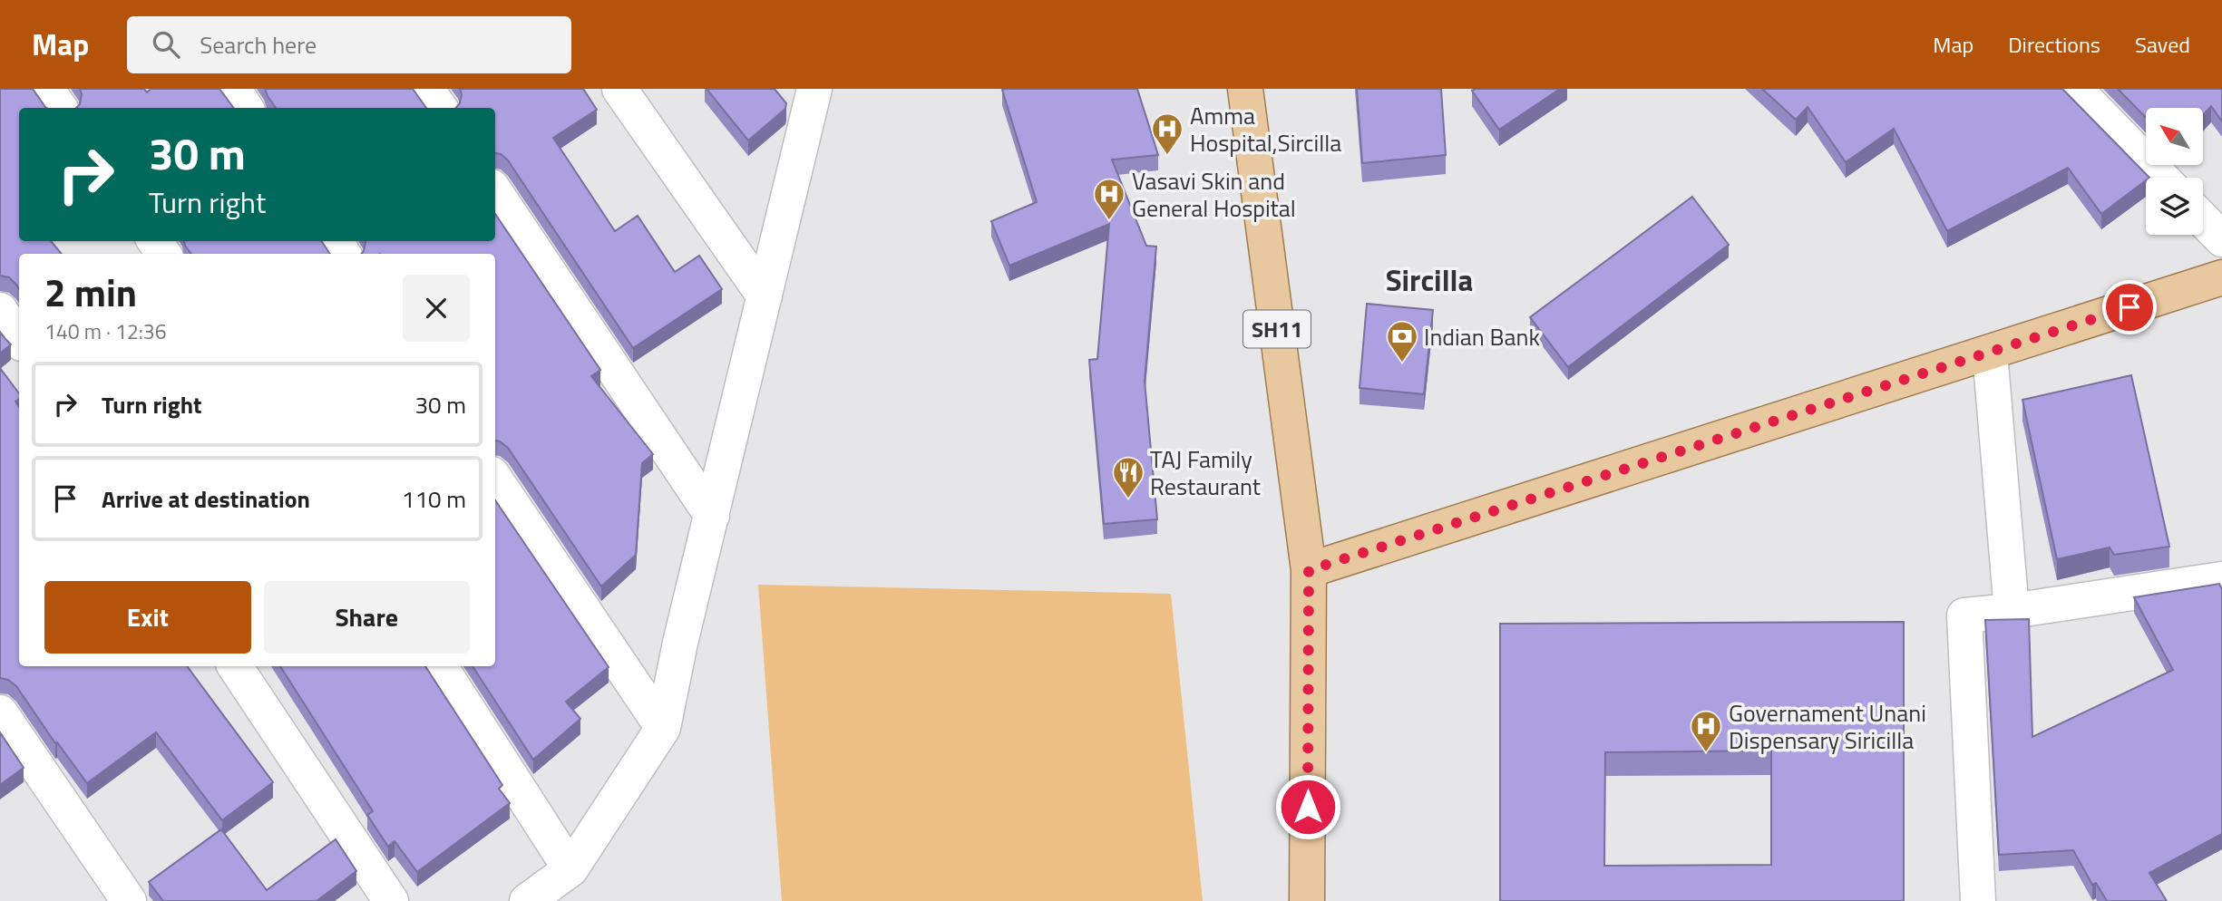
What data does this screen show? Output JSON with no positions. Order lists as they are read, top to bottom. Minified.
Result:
{"streets":{"main road":["SH11"]},"districts":["Sircilla"],"places":{"hospital":["Amma Hospital,Sircilla","Vasavi Skin and General Hospital","Governament Unani Dispensary Siricilla"],"bank":["Indian Bank"],"restaurant":["TAJ Family Restaurant"]},"north":"top left","page":{"header":"Map","search":"Search here","nav":["Map","Directions","Saved"],"turn":["30 m","Turn right"],"heading":["2 min","140 m · 12:36"],"list":[{"name":"Turn right","value":"30 m"},{"name":"Arrive at destination","value":"110 m"}],"buttons":["Exit","Share"]}}
